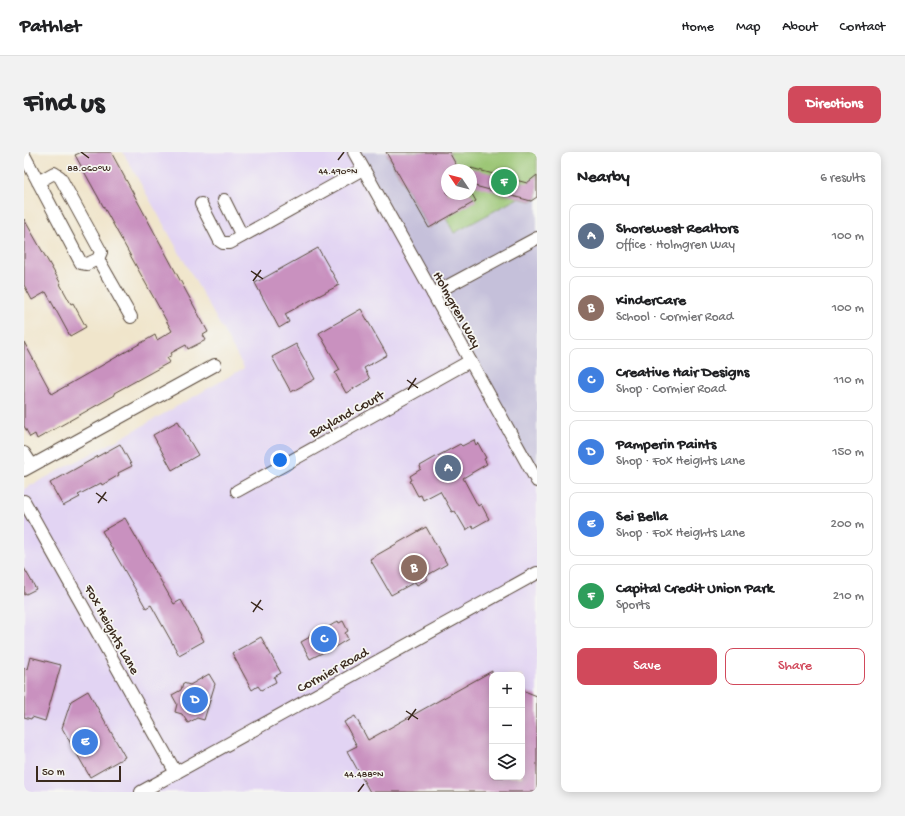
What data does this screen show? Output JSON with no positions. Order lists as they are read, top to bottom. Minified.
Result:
{"streets":{"street":["Holmgren Way","Bayland Court","Fox Heights Lane","Cormier Road"]},"crossings":[["Holmgren Way","Bayland Court"],["Fox Heights Lane","Cormier Road"]],"scale_bar":"50 m","north":"top left","page":{"header":"Pathlet","nav":["Home","Map","About","Contact"],"buttons":["Directions",["Save","Share"]],"title":"Find us","heading":["Nearby","6 results"],"pins":["F","A","B","C","D","E"],"list":[{"mark":"A","name":"Shorewest Realtors","note":"Office · Holmgren Way","value":"100 m"},{"mark":"B","name":"KinderCare","note":"School · Cormier Road","value":"100 m"},{"mark":"C","name":"Creative Hair Designs","note":"Shop · Cormier Road","value":"110 m"},{"mark":"D","name":"Pamperin Paints","note":"Shop · Fox Heights Lane","value":"150 m"},{"mark":"E","name":"Sei Bella","note":"Shop · Fox Heights Lane","value":"200 m"},{"mark":"F","name":"Capital Credit Union Park","note":"Sports","value":"210 m"}],"map_buttons":["+","−"],"scale":"50 m"},"coordinates":["88.060°W","44.490°N","44.488°N"]}
